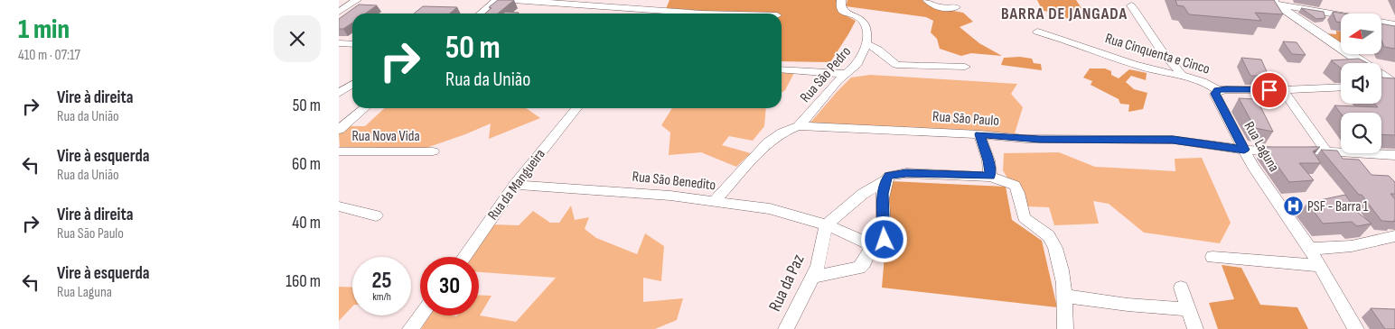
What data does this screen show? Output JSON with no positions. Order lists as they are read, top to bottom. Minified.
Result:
{"streets":{"street":["Rua Cinquenta e Cinco","Rua São Pedro","Rua São Paulo","Rua Nova Vida","Rua Laguna","Rua São Benedito","Rua da Mangueira","Rua da Paz"]},"crossings":[["Rua Cinquenta e Cinco","Rua Laguna"],["Rua São Pedro","Rua São Paulo"],["Rua São Paulo","Rua Laguna"],["Rua São Paulo","Rua São Benedito"],["Rua São Benedito","Rua da Mangueira"],["Rua São Benedito","Rua da Paz"]],"districts":["BARRA DE JANGADA"],"places":{"hospital":["PSF - Barra 1"]},"north":"left","page":{"heading":["1 min","410 m · 07:17"],"turn":["50 m","Rua da União"],"list":[{"name":"Vire à direita","note":"Rua da União","value":"50 m"},{"name":"Vire à esquerda","note":"Rua da União","value":"60 m"},{"name":"Vire à direita","note":"Rua São Paulo","value":"40 m"},{"name":"Vire à esquerda","note":"Rua Laguna","value":"160 m"}],"speed":"25 km/h","limit":"30"}}
